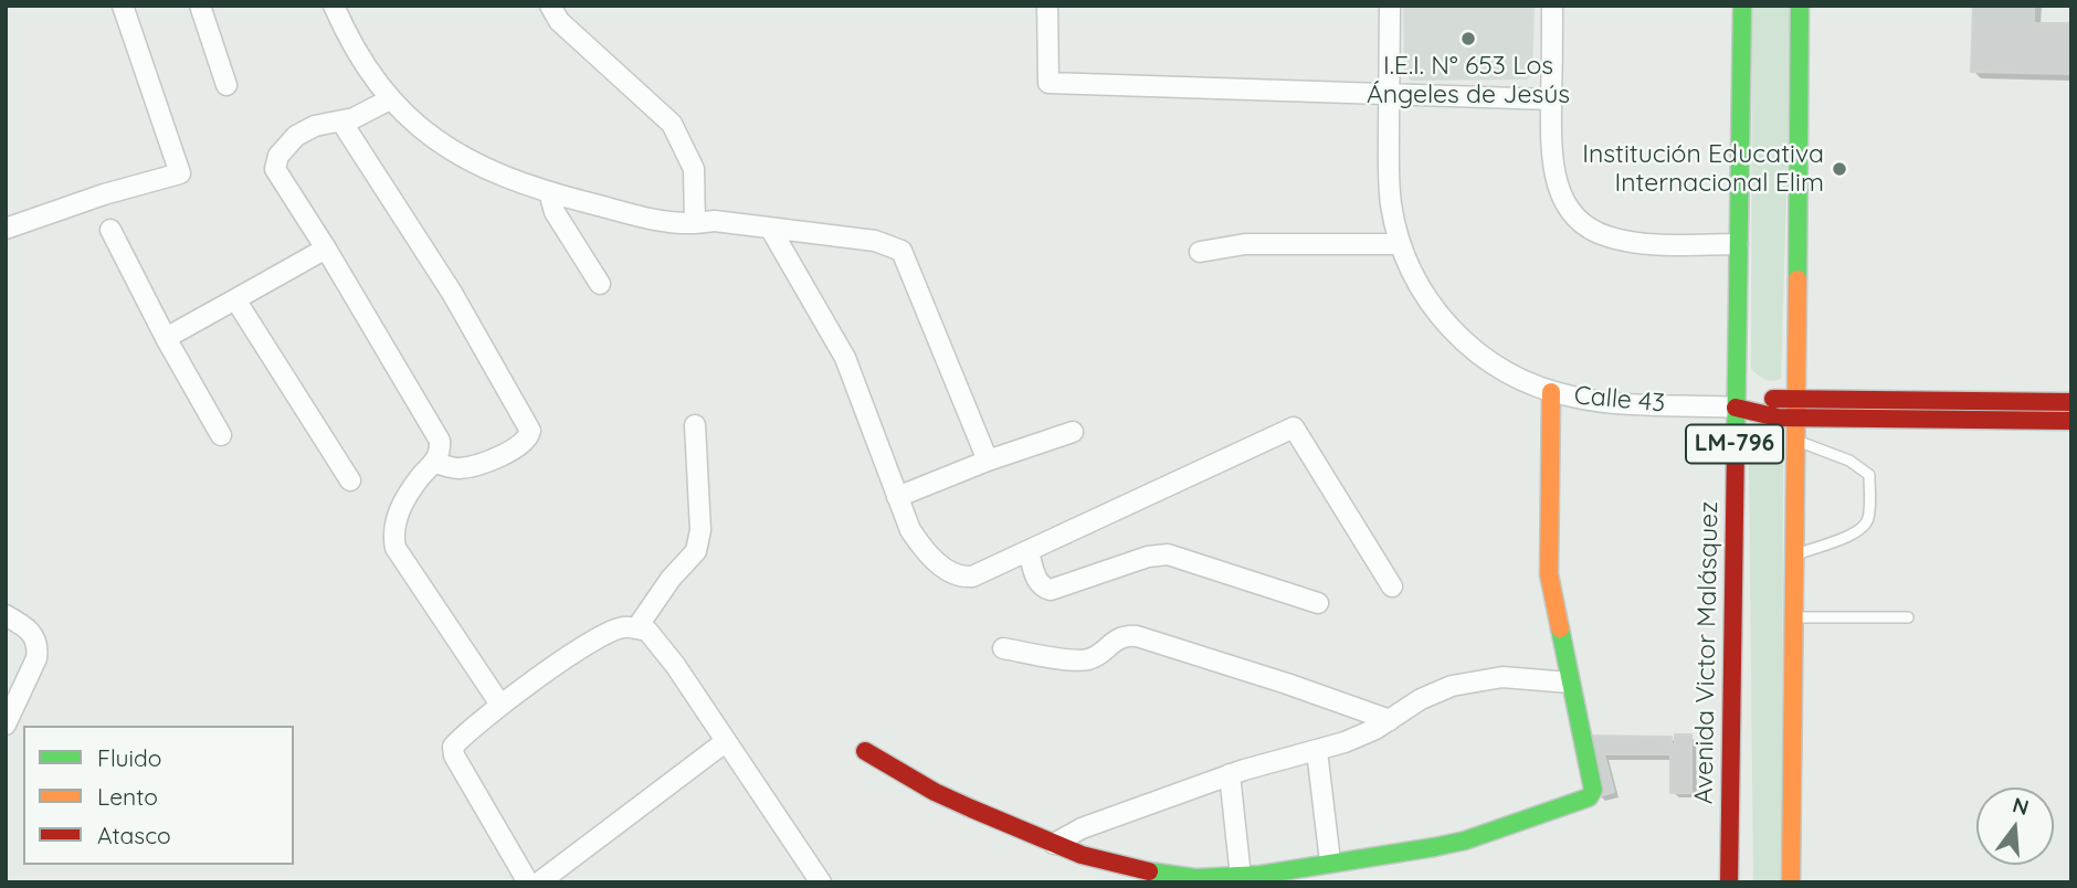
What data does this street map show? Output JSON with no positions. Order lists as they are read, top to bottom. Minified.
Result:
{"streets":{"street":["Calle 43","LM-796","Avenida Victor Malásquez"]},"crossings":[["Calle 43","Avenida Victor Malásquez"]],"places":["I.E.I. N° 653 Los Ángeles de Jesús","Institución Educativa Internacional Elim"],"legend":["Fluido","Lento","Atasco"],"north":"top"}
